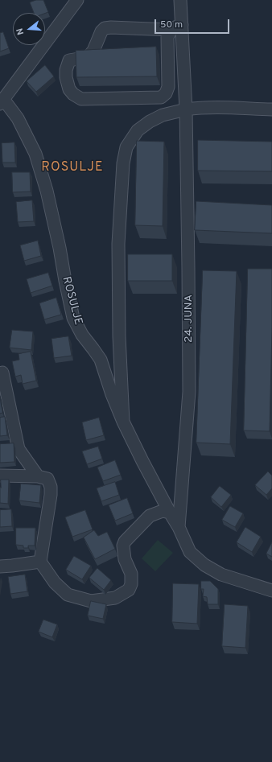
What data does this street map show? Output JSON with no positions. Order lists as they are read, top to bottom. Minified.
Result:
{"streets":{"street":["ROSULJE","24. JUNA"]},"crossings":[["ROSULJE","24. JUNA"]],"districts":["ROSULJE"],"scale_bar":"50 m","north":"left"}
